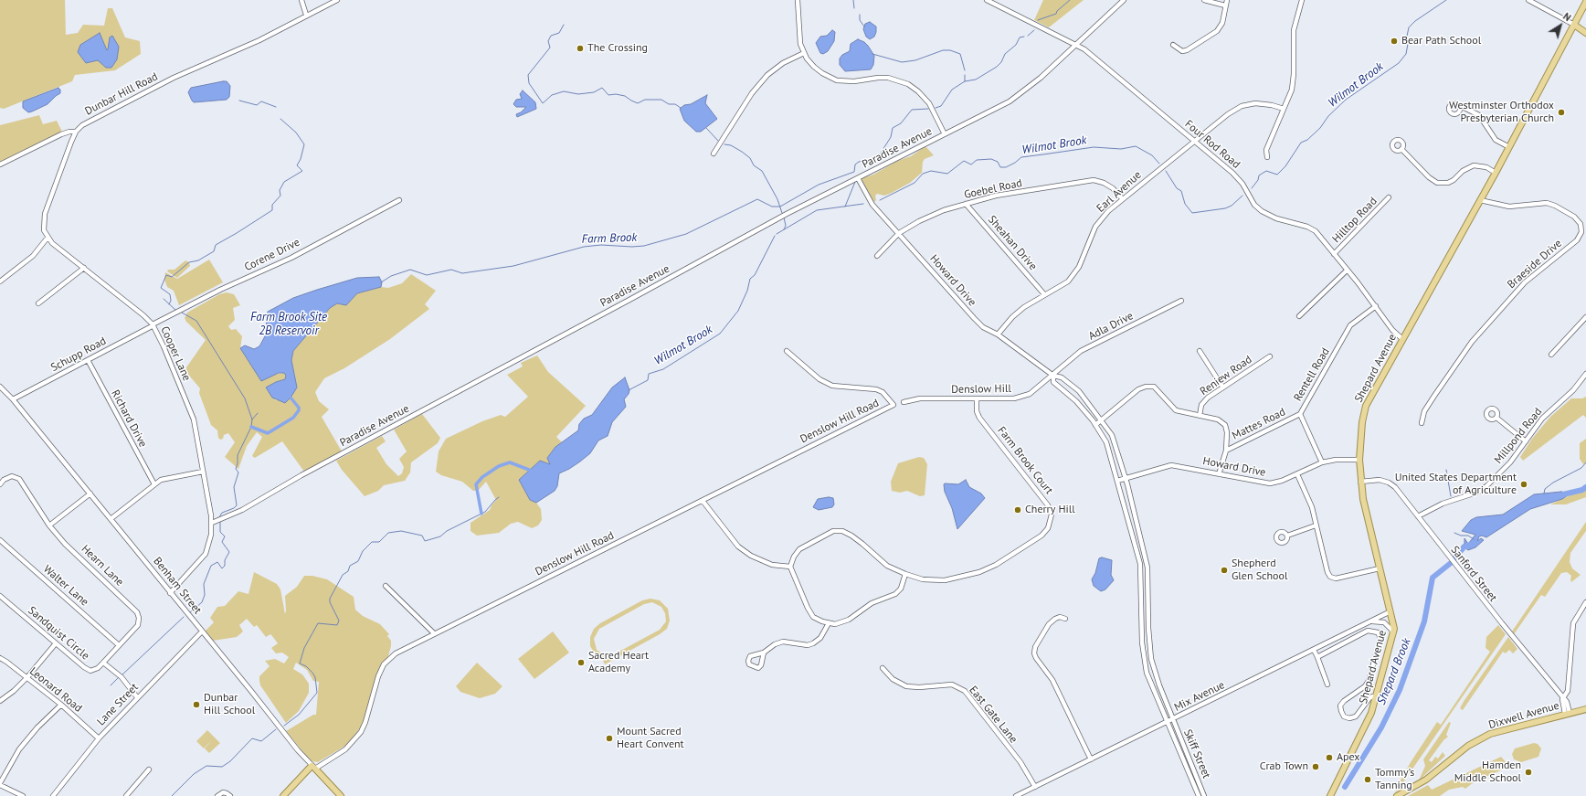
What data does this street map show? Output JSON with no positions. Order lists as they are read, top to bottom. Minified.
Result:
{"streets":{"main road":["Shepard Avenue","Benham Street","Dixwell Avenue"],"street":["Dunbar Hill Road","Four Rod Road","Paradise Avenue","Goebel Road","Earl Avenue","Hilltop Road","Sheahan Drive","Corene Drive","Braeside Drive","Howard Drive","Adla Drive","Cooper Lane","Schupp Road","Rentell Road","Reniew Road","Denslow Hill","Richard Drive","Denslow Hill Road","Mattes Road","Millpond Road","Farm Brook Court","Hearn Lane","Sanford Street","Walter Lane","Sandquist Circle","Leonard Road","Mix Avenue","Lane Street","East Gate Lane","Skiff Street"]},"crossings":[["Four Rod Road","Paradise Avenue"],["Four Rod Road","Earl Avenue"],["Four Rod Road","Hilltop Road"],["Four Rod Road","Shepard Avenue"],["Four Rod Road","Rentell Road"],["Paradise Avenue","Howard Drive"],["Paradise Avenue","Cooper Lane"],["Goebel Road","Earl Avenue"],["Goebel Road","Sheahan Drive"],["Goebel Road","Howard Drive"],["Earl Avenue","Sheahan Drive"],["Earl Avenue","Howard Drive"],["Corene Drive","Cooper Lane"],["Corene Drive","Schupp Road"],["Braeside Drive","Shepard Avenue"],["Howard Drive","Adla Drive"],["Howard Drive","Shepard Avenue"],["Howard Drive","Rentell Road"],["Howard Drive","Denslow Hill"],["Howard Drive","Skiff Street"],["Adla Drive","Denslow Hill"],["Cooper Lane","Schupp Road"],["Schupp Road","Richard Drive"],["Schupp Road","Benham Street"],["Shepard Avenue","Sanford Street"],["Shepard Avenue","Mix Avenue"],["Rentell Road","Mattes Road"],["Denslow Hill","Farm Brook Court"],["Denslow Hill Road","Benham Street"],["Millpond Road","Sanford Street"],["Hearn Lane","Walter Lane"],["Hearn Lane","Sandquist Circle"],["Sanford Street","Dixwell Avenue"],["Benham Street","Lane Street"],["Sandquist Circle","Lane Street"],["Leonard Road","Lane Street"],["Mix Avenue","East Gate Lane"],["Mix Avenue","Skiff Street"]],"water":["Wilmot Brook","Farm Brook","Farm Brook Site 2B Reservoir","Shepard Brook"],"places":["Bear Path School","The Crossing","Westminster Orthodox Presbyterian Church","United States Department of Agriculture","Cherry Hill","Shepherd Glen School","Sacred Heart Academy","Dunbar Hill School","Mount Sacred Heart Convent","Apex","Crab Town","Hamden Middle School","Tommy’s Tanning"],"north":"top right"}
